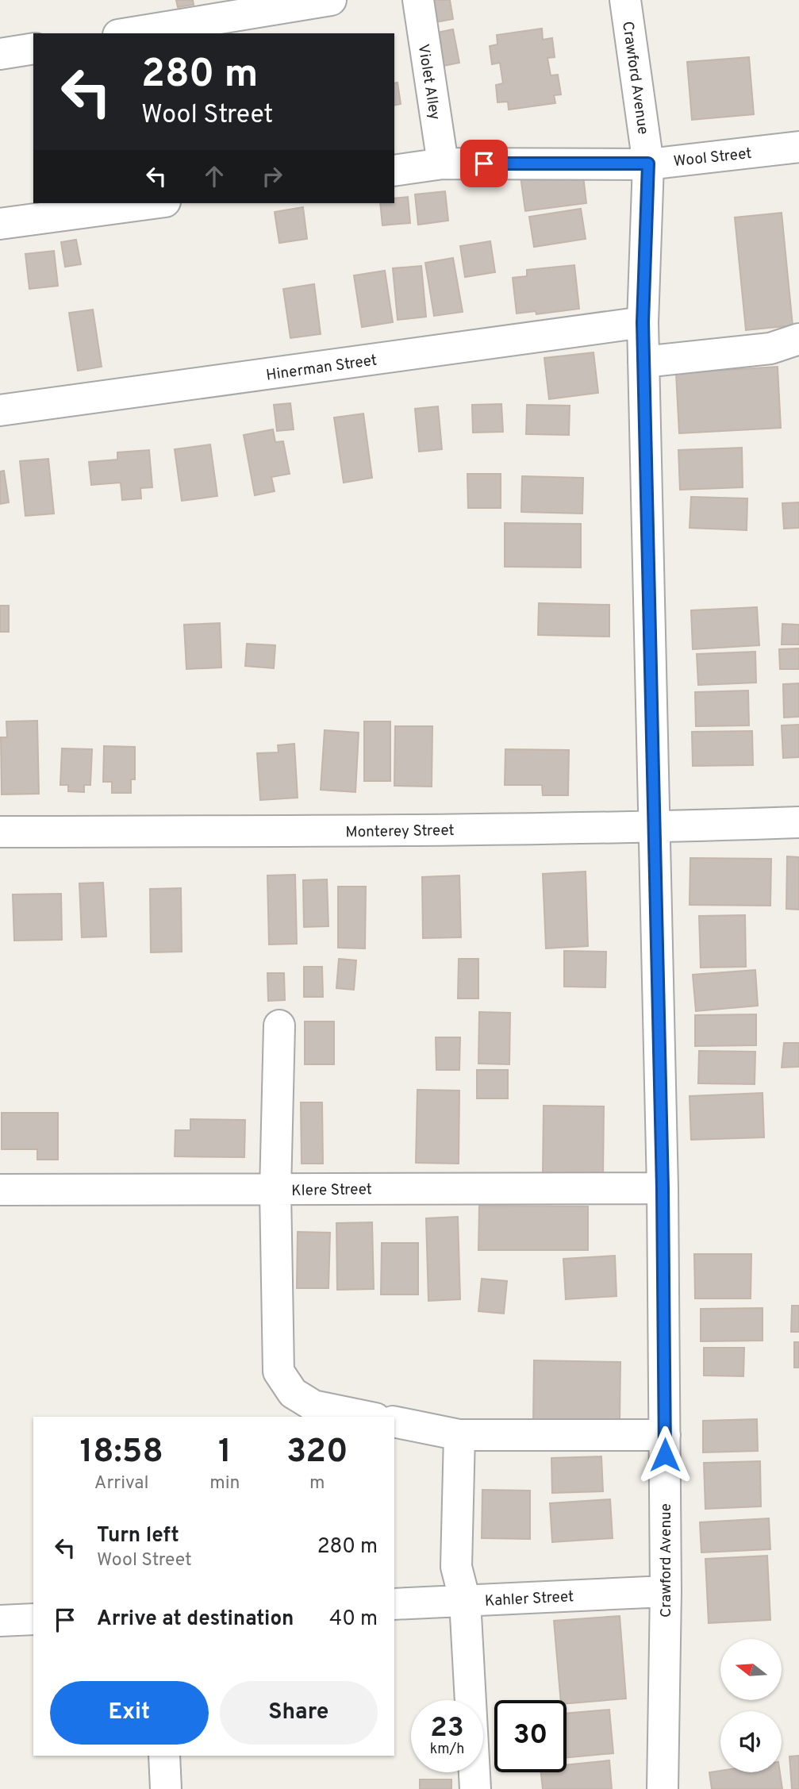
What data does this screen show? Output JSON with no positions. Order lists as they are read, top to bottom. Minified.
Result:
{"streets":{"street":["Crawford Avenue","Violet Alley","Wool Street","Hinerman Street","Monterey Street","Klere Street","Kahler Street"]},"crossings":[["Crawford Avenue","Wool Street"],["Crawford Avenue","Hinerman Street"],["Crawford Avenue","Monterey Street"],["Crawford Avenue","Klere Street"],["Crawford Avenue","Kahler Street"],["Violet Alley","Wool Street"]],"north":"left","page":{"turn":["280 m","Wool Street"],"eta":["18:58","Arrival","1","min","320","m"],"list":[{"name":"Turn left","note":"Wool Street","value":"280 m"},{"name":"Arrive at destination","value":"40 m"}],"buttons":["Exit","Share"],"speed":"23 km/h","limit":"30"}}
